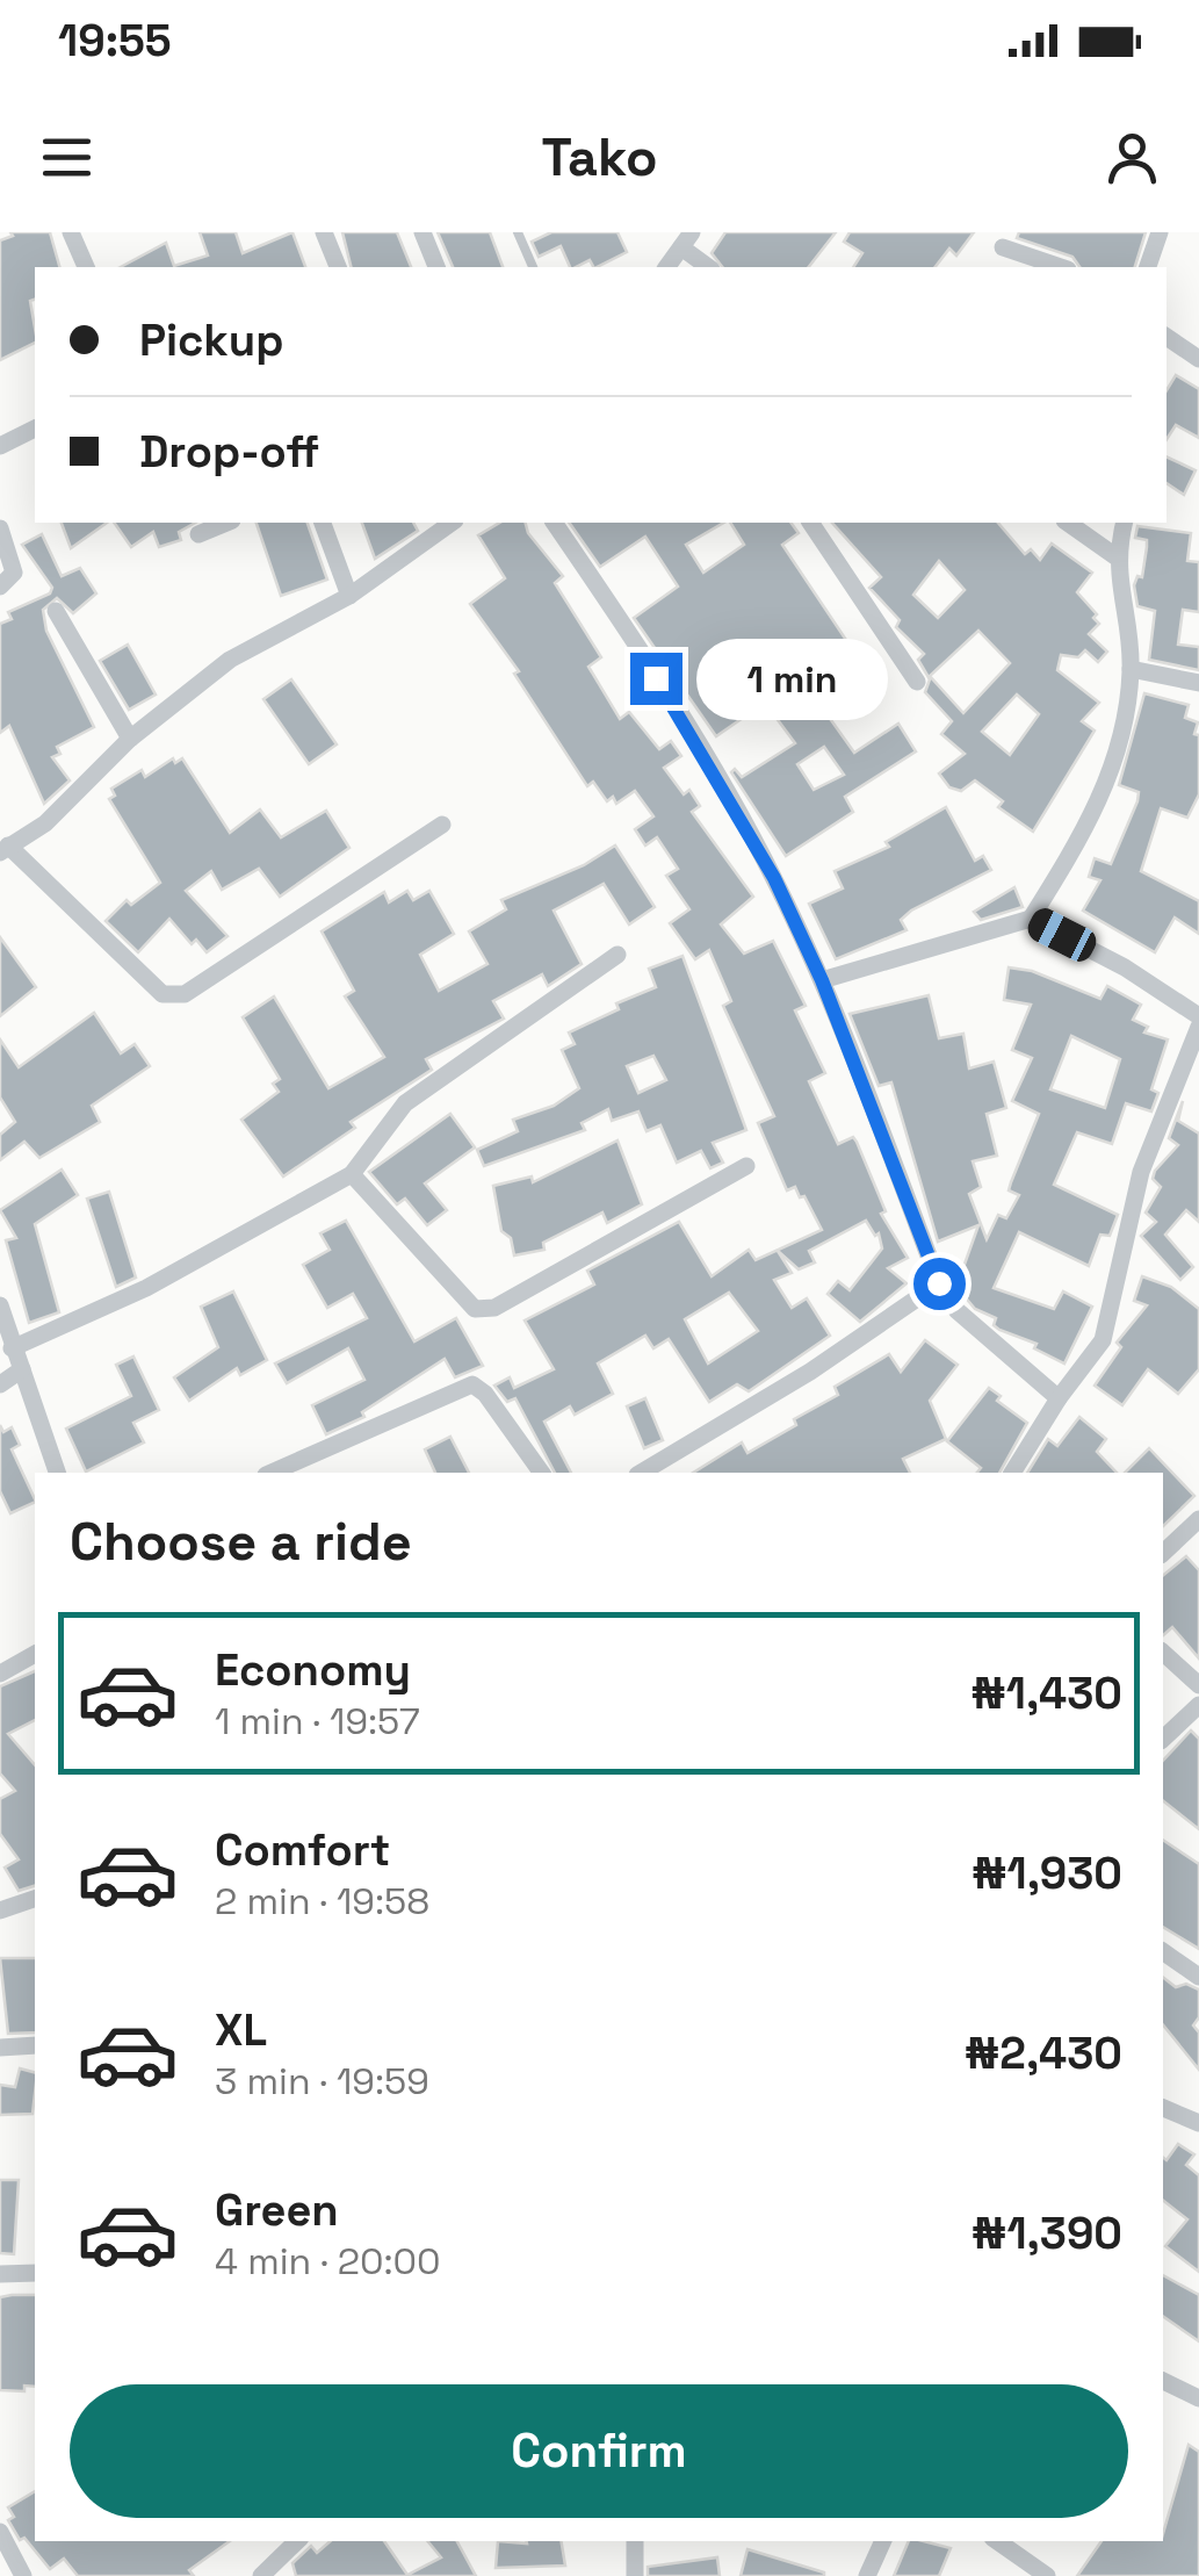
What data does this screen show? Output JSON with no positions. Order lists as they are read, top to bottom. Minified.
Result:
{"page":{"status":"19:55","header":"Tako","banner":["Pickup","Drop-off"],"bubble":"1 min","heading":"Choose a ride","list":[{"name":"Economy","note":"1 min · 19:57","value":"₦1,430"},{"name":"Comfort","note":"2 min · 19:58","value":"₦1,930"},{"name":"XL","note":"3 min · 19:59","value":"₦2,430"},{"name":"Green","note":"4 min · 20:00","value":"₦1,390"}],"buttons":"Confirm"}}
